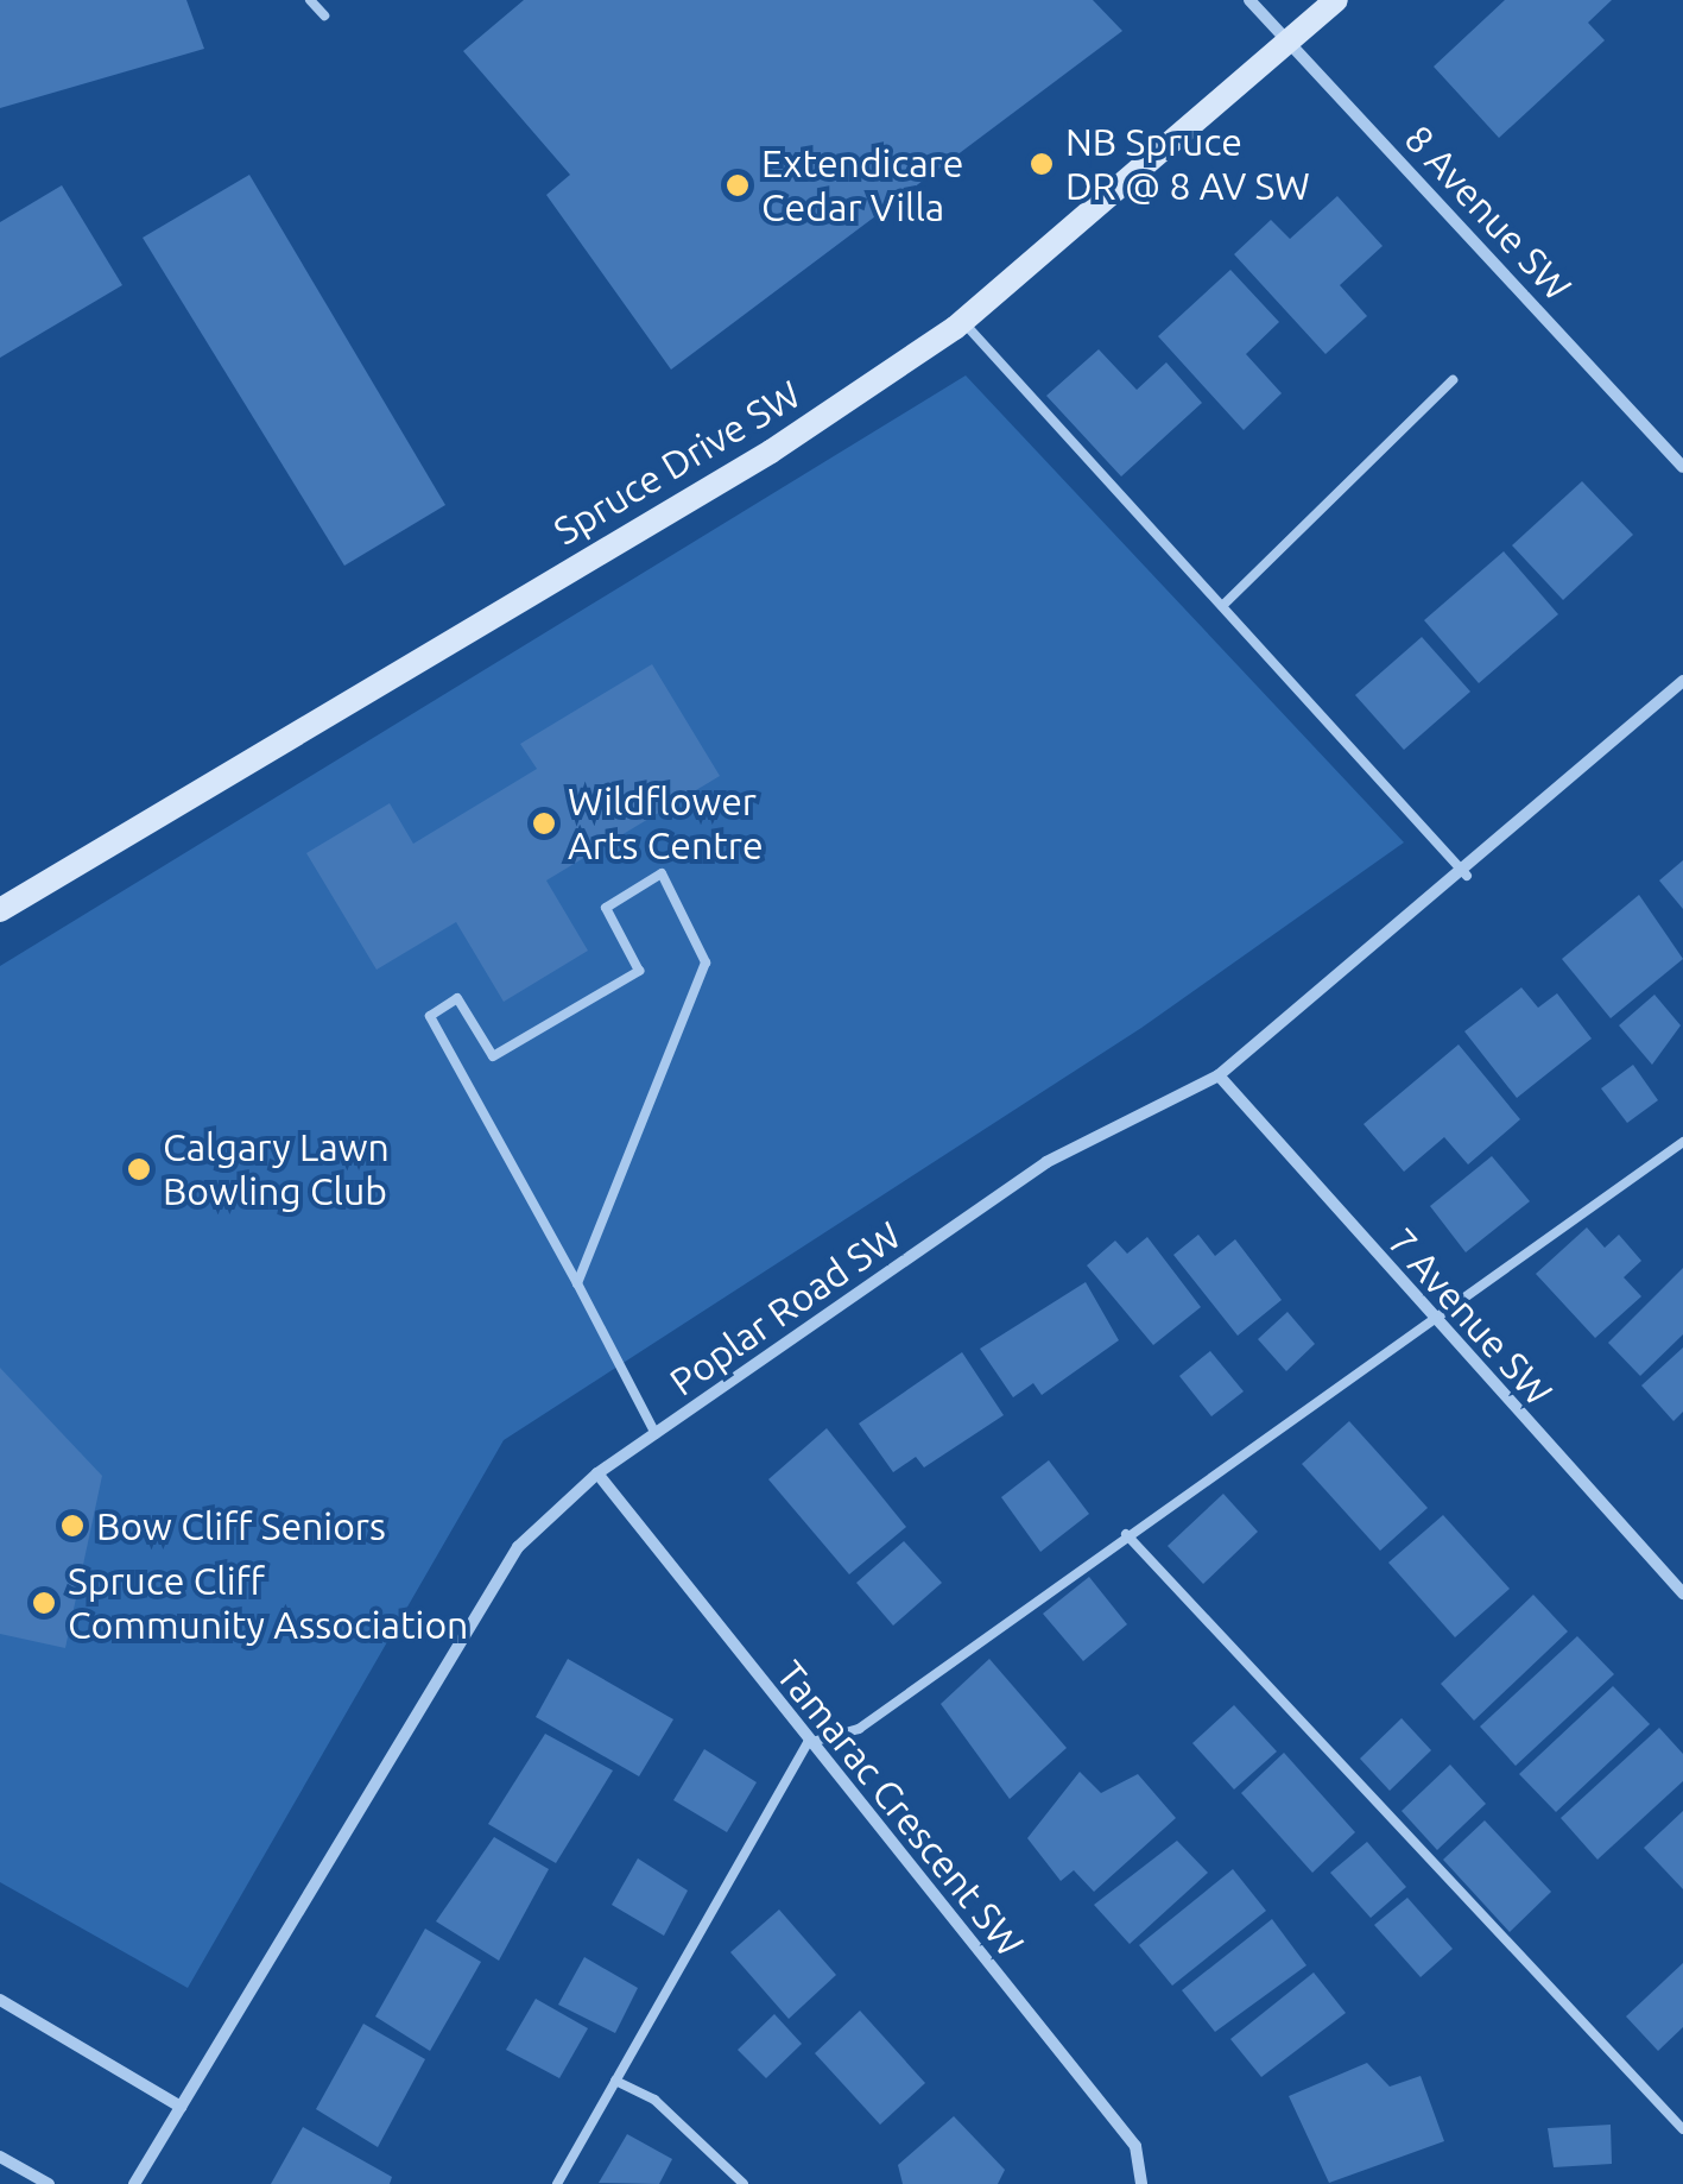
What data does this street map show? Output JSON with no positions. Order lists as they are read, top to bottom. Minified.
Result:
{"streets":{"street":["8 Avenue SW","Spruce Drive SW","Poplar Road SW","7 Avenue SW","Tamarac Crescent SW"]},"crossings":[["8 Avenue SW","Spruce Drive SW"],["Poplar Road SW","7 Avenue SW"],["Poplar Road SW","Tamarac Crescent SW"]],"places":["NB Spruce DR @ 8 AV SW","Extendicare Cedar Villa","Wildflower Arts Centre","Calgary Lawn Bowling Club","Bow Cliff Seniors","Spruce Cliff Community Association"]}
